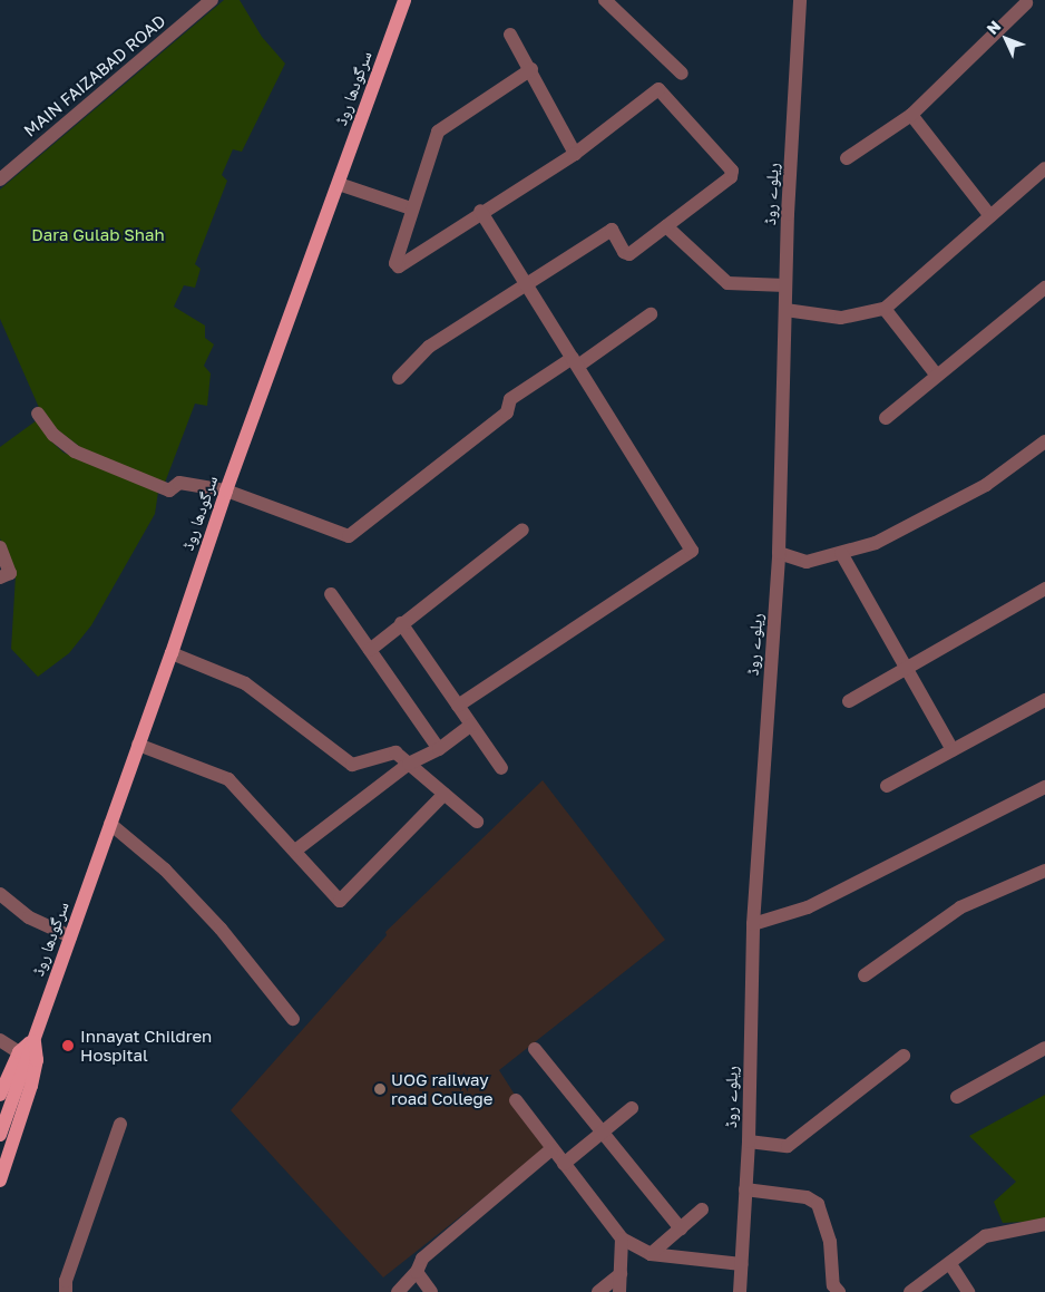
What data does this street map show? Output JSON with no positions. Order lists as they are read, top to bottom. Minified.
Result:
{"streets":{"main road":["سرگودھا روڈ"],"street":["MAIN FAIZABAD ROAD","ریلوے روڈ"]},"parks":["Dara Gulab Shah"],"places":["Innayat Children Hospital","UOG railway road College"],"north":"top left"}
